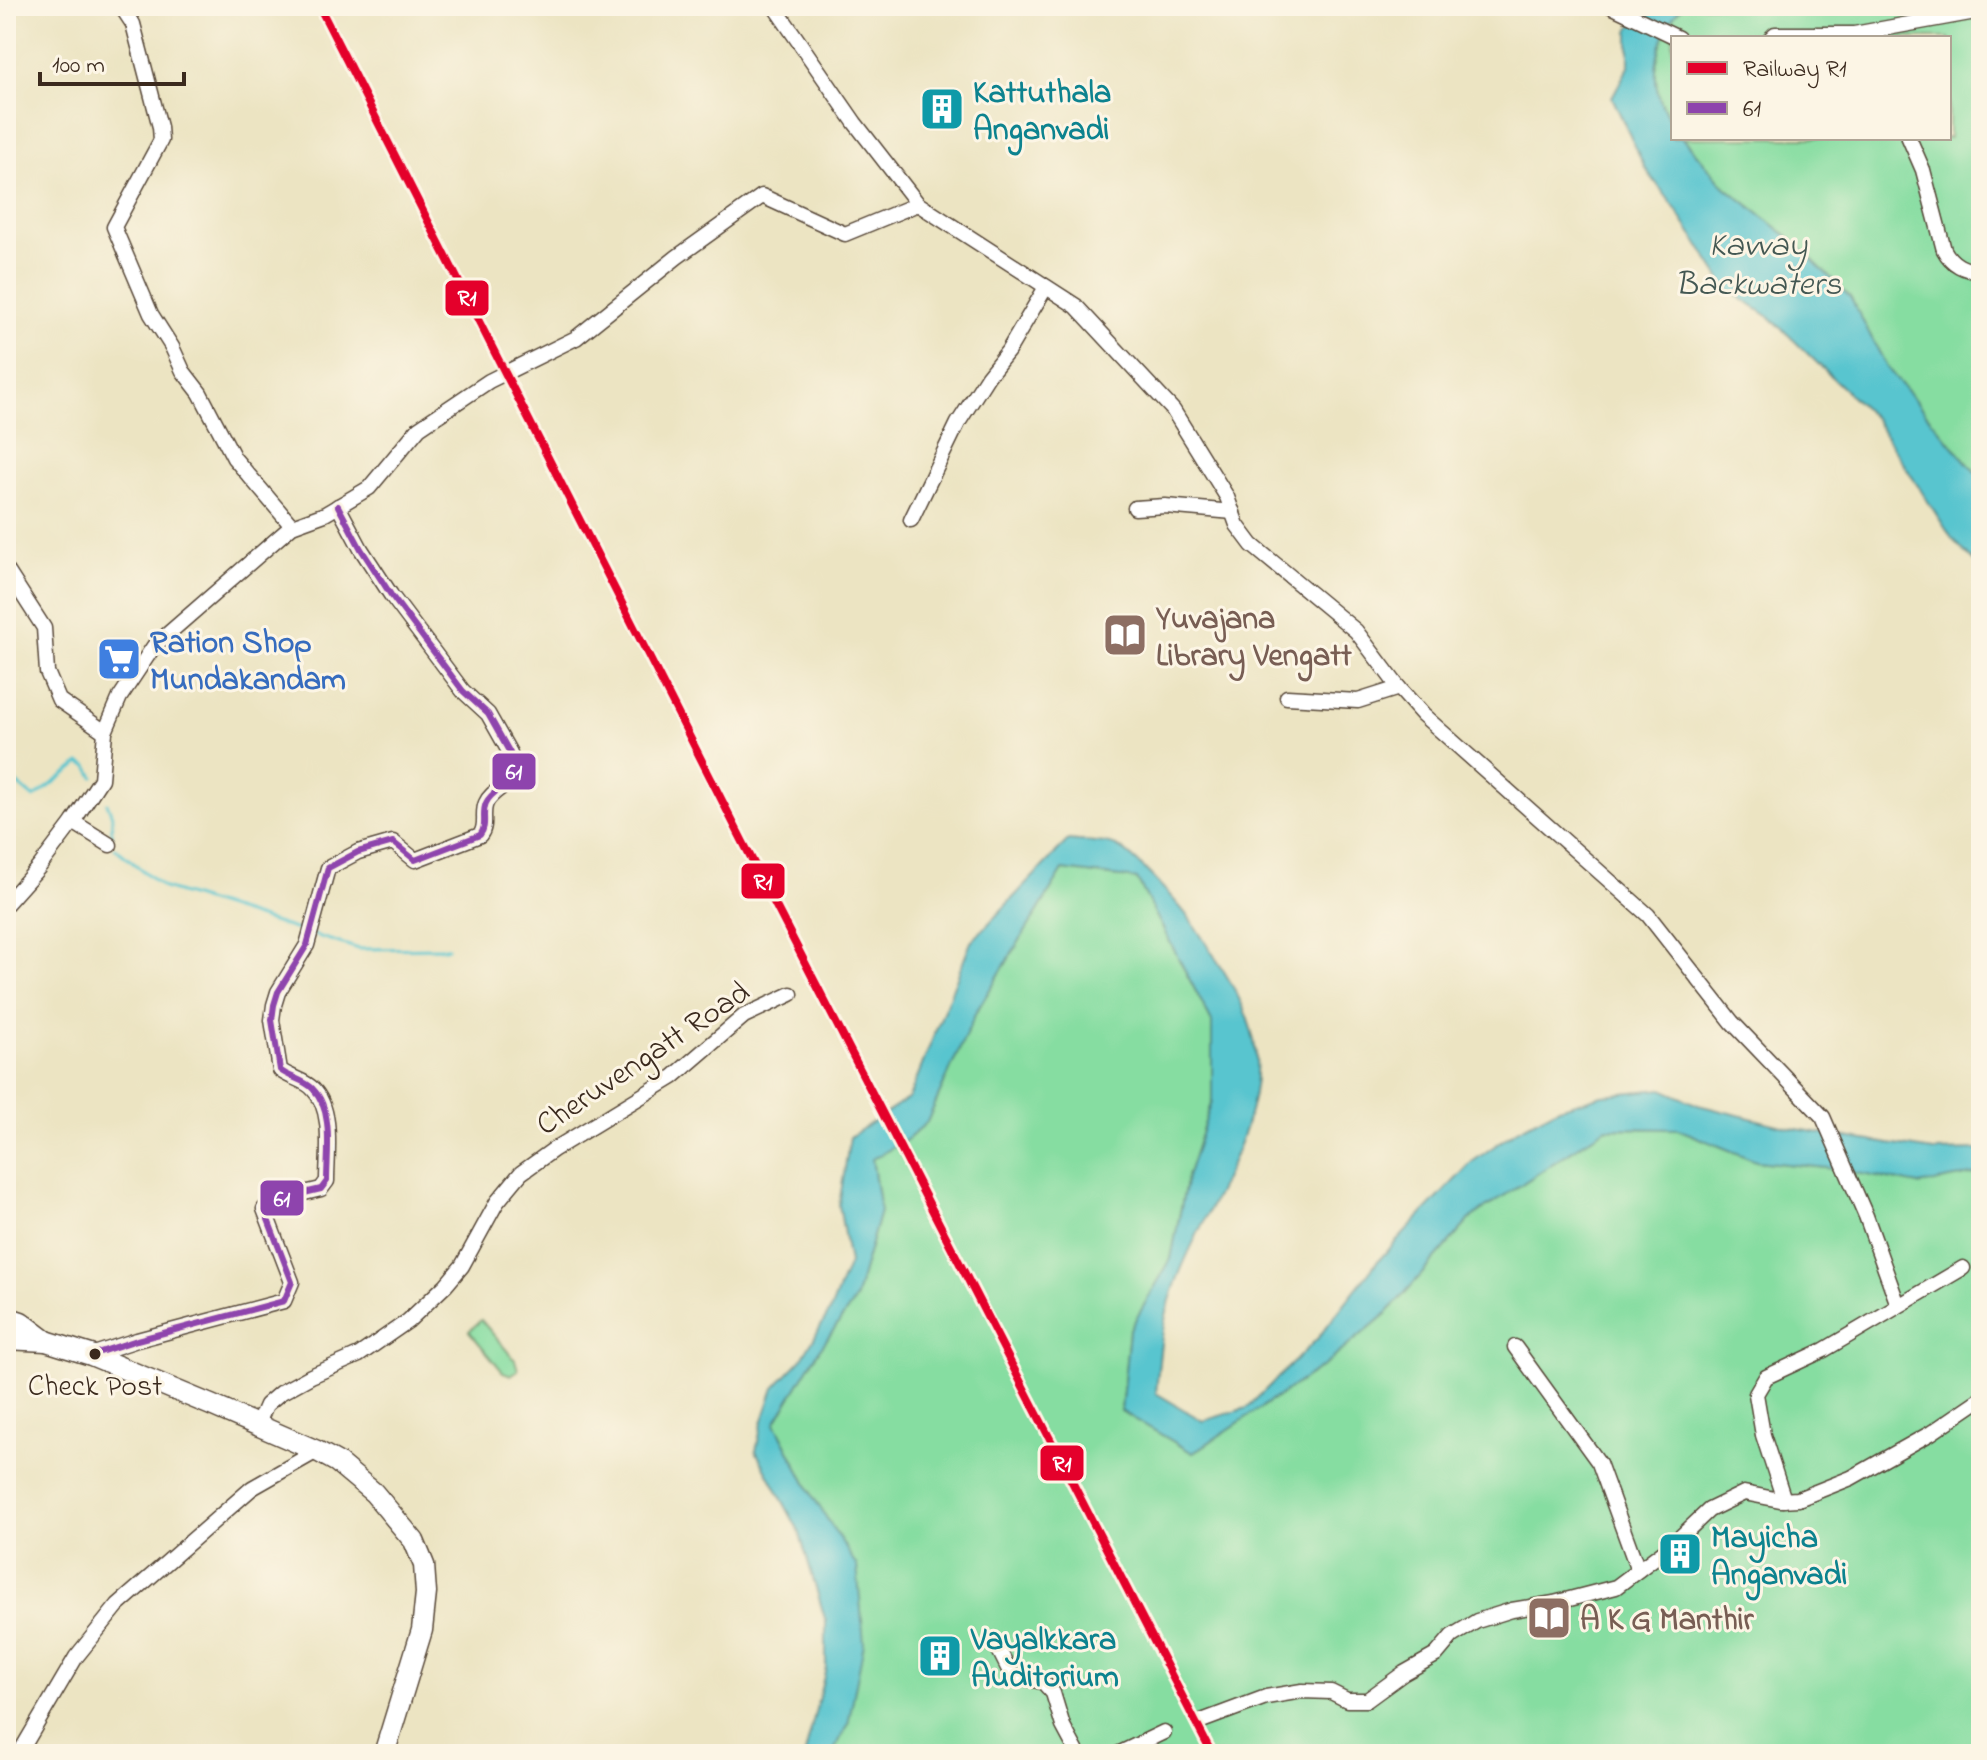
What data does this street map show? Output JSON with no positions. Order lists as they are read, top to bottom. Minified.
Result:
{"streets":{"street":["Cheruvengatt Road"]},"water":["Kavvay Backwaters"],"places":{"building":["Kattuthala Anganvadi","Mayicha Anganvadi","Vayalkkara Auditorium"],"library":["Yuvajana Library Vengatt","A K G Manthir"],"supermarket":["Ration Shop Mundakandam"],"other":["Check Post"]},"lines":["rail line R1","transit line 61"],"legend":["Railway R1","61"],"scale_bar":"100 m"}
